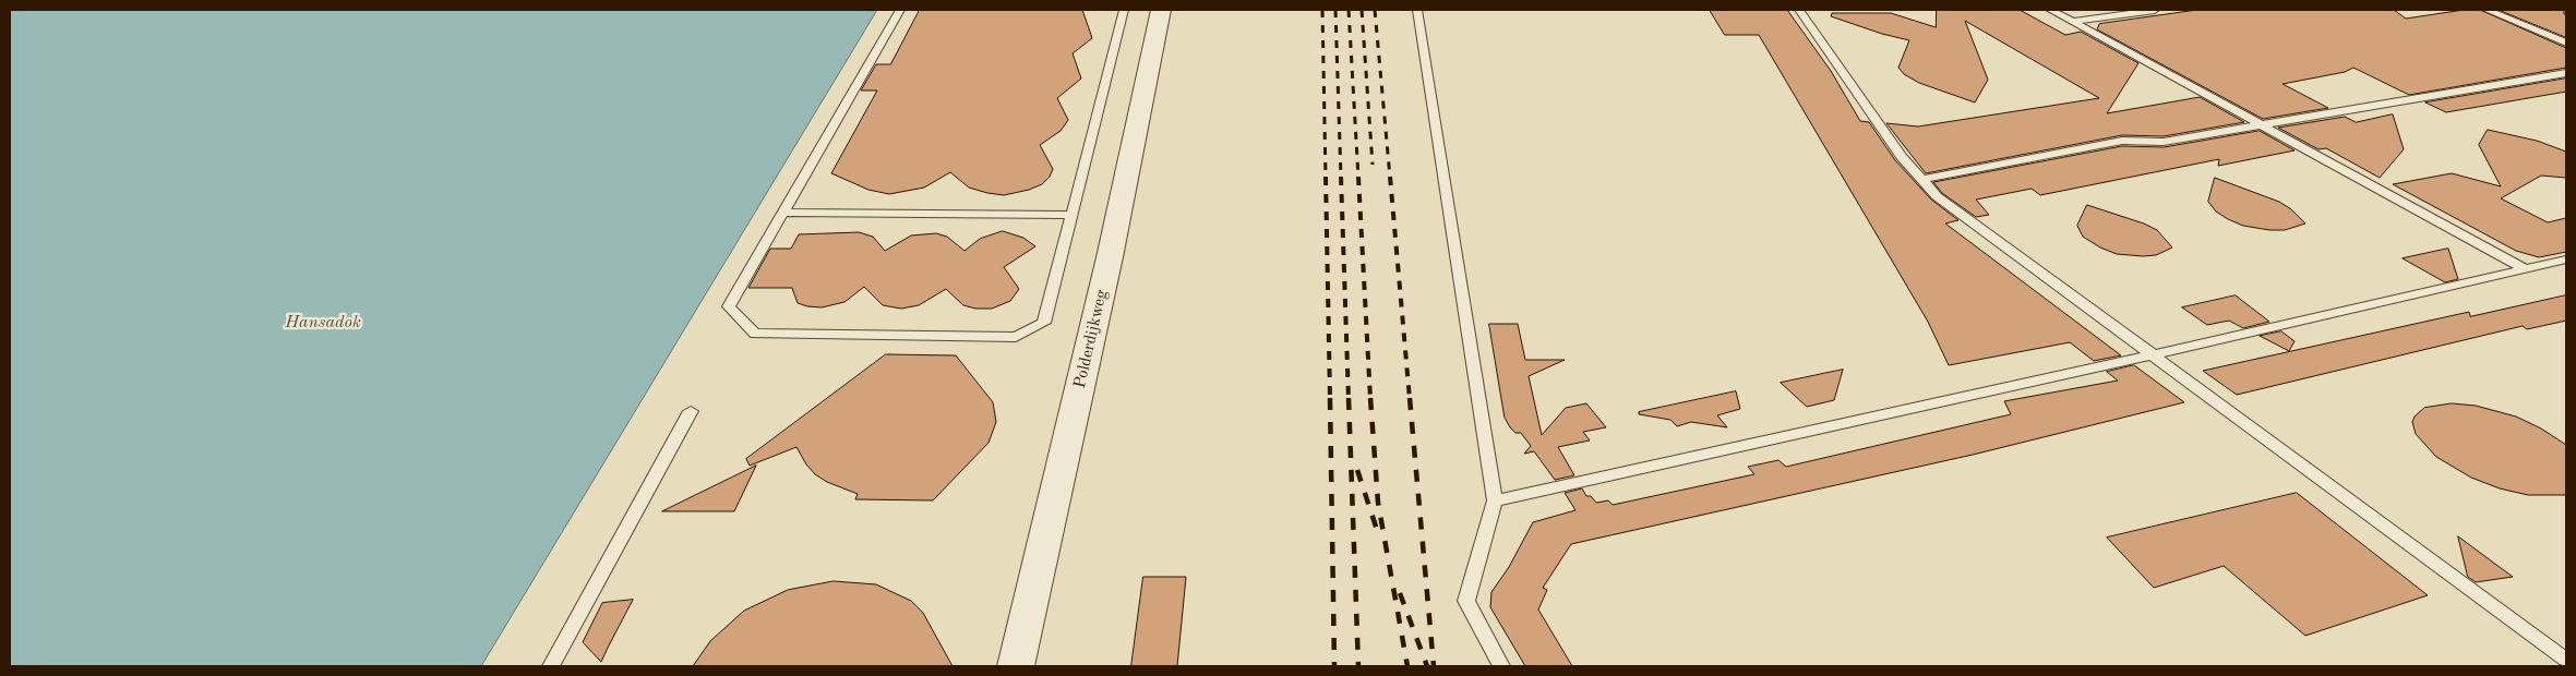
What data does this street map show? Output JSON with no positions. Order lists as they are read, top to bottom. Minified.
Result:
{"streets":{"street":["Polderdijkweg"]},"water":["Hansadok"]}
